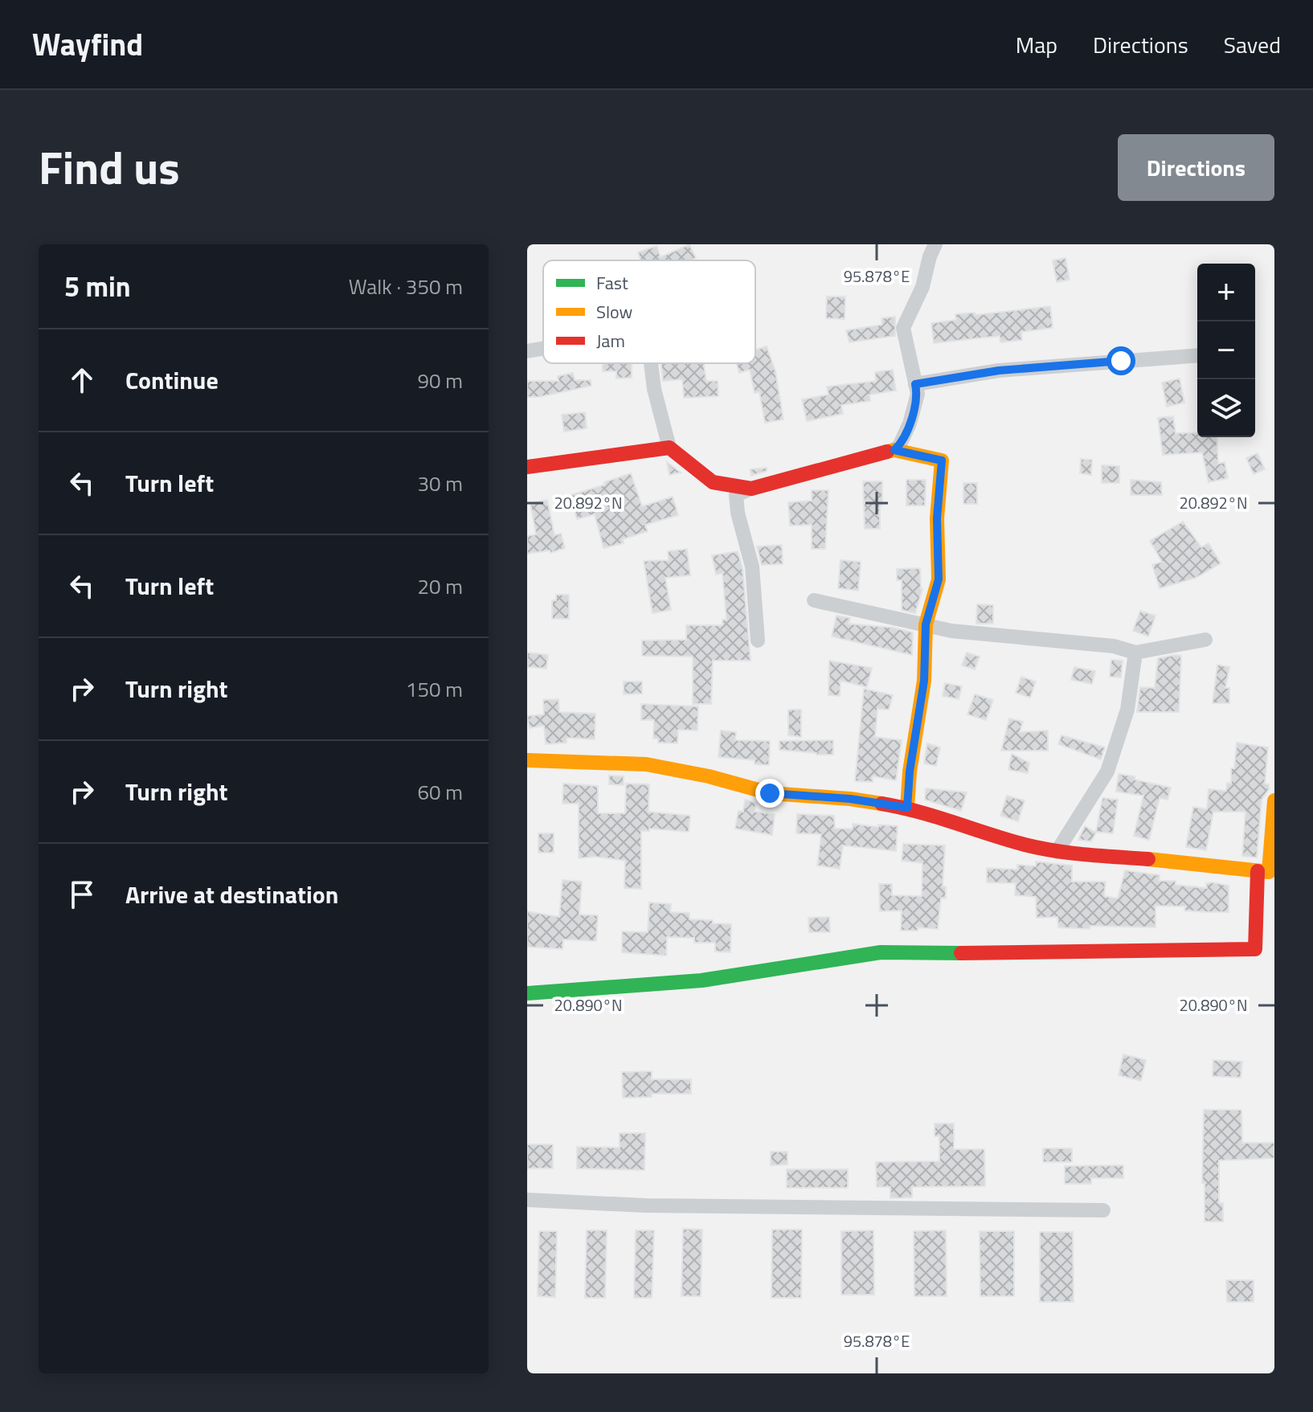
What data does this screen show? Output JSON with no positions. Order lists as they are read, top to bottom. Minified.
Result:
{"legend":["Fast","Slow","Jam"],"page":{"header":"Wayfind","nav":["Map","Directions","Saved"],"title":"Find us","buttons":"Directions","heading":["5 min","Walk · 350 m"],"map_buttons":["+","−"],"list":[["Continue","90 m"],["Turn left","30 m"],["Turn left","20 m"],["Turn right","150 m"],["Turn right","60 m"],"Arrive at destination"]},"coordinates":["95.878°E","20.892°N","20.890°N"]}
